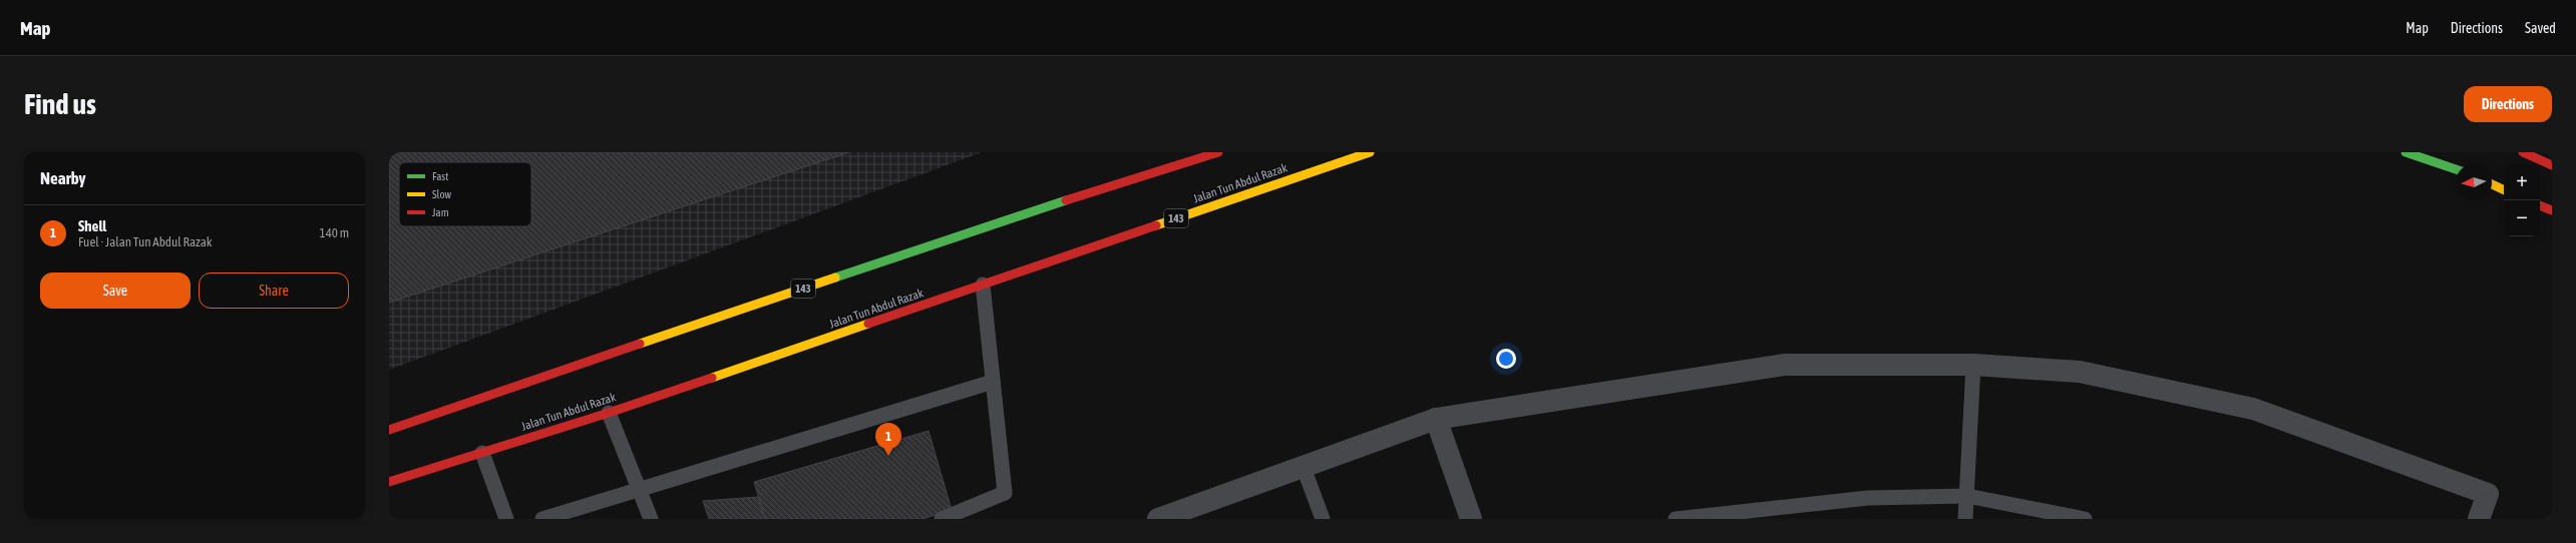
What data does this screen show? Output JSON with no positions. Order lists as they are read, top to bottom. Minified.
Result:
{"streets":{"highway":["Jalan Tun Abdul Razak","143"]},"legend":["Fast","Slow","Jam"],"north":"left","page":{"header":"Map","nav":["Map","Directions","Saved"],"buttons":["Directions",["Save","Share"]],"title":"Find us","heading":"Nearby","map_buttons":["+","−"],"list":[{"mark":"1","name":"Shell","note":"Fuel · Jalan Tun Abdul Razak","value":"140 m"}],"pins":"1"}}
